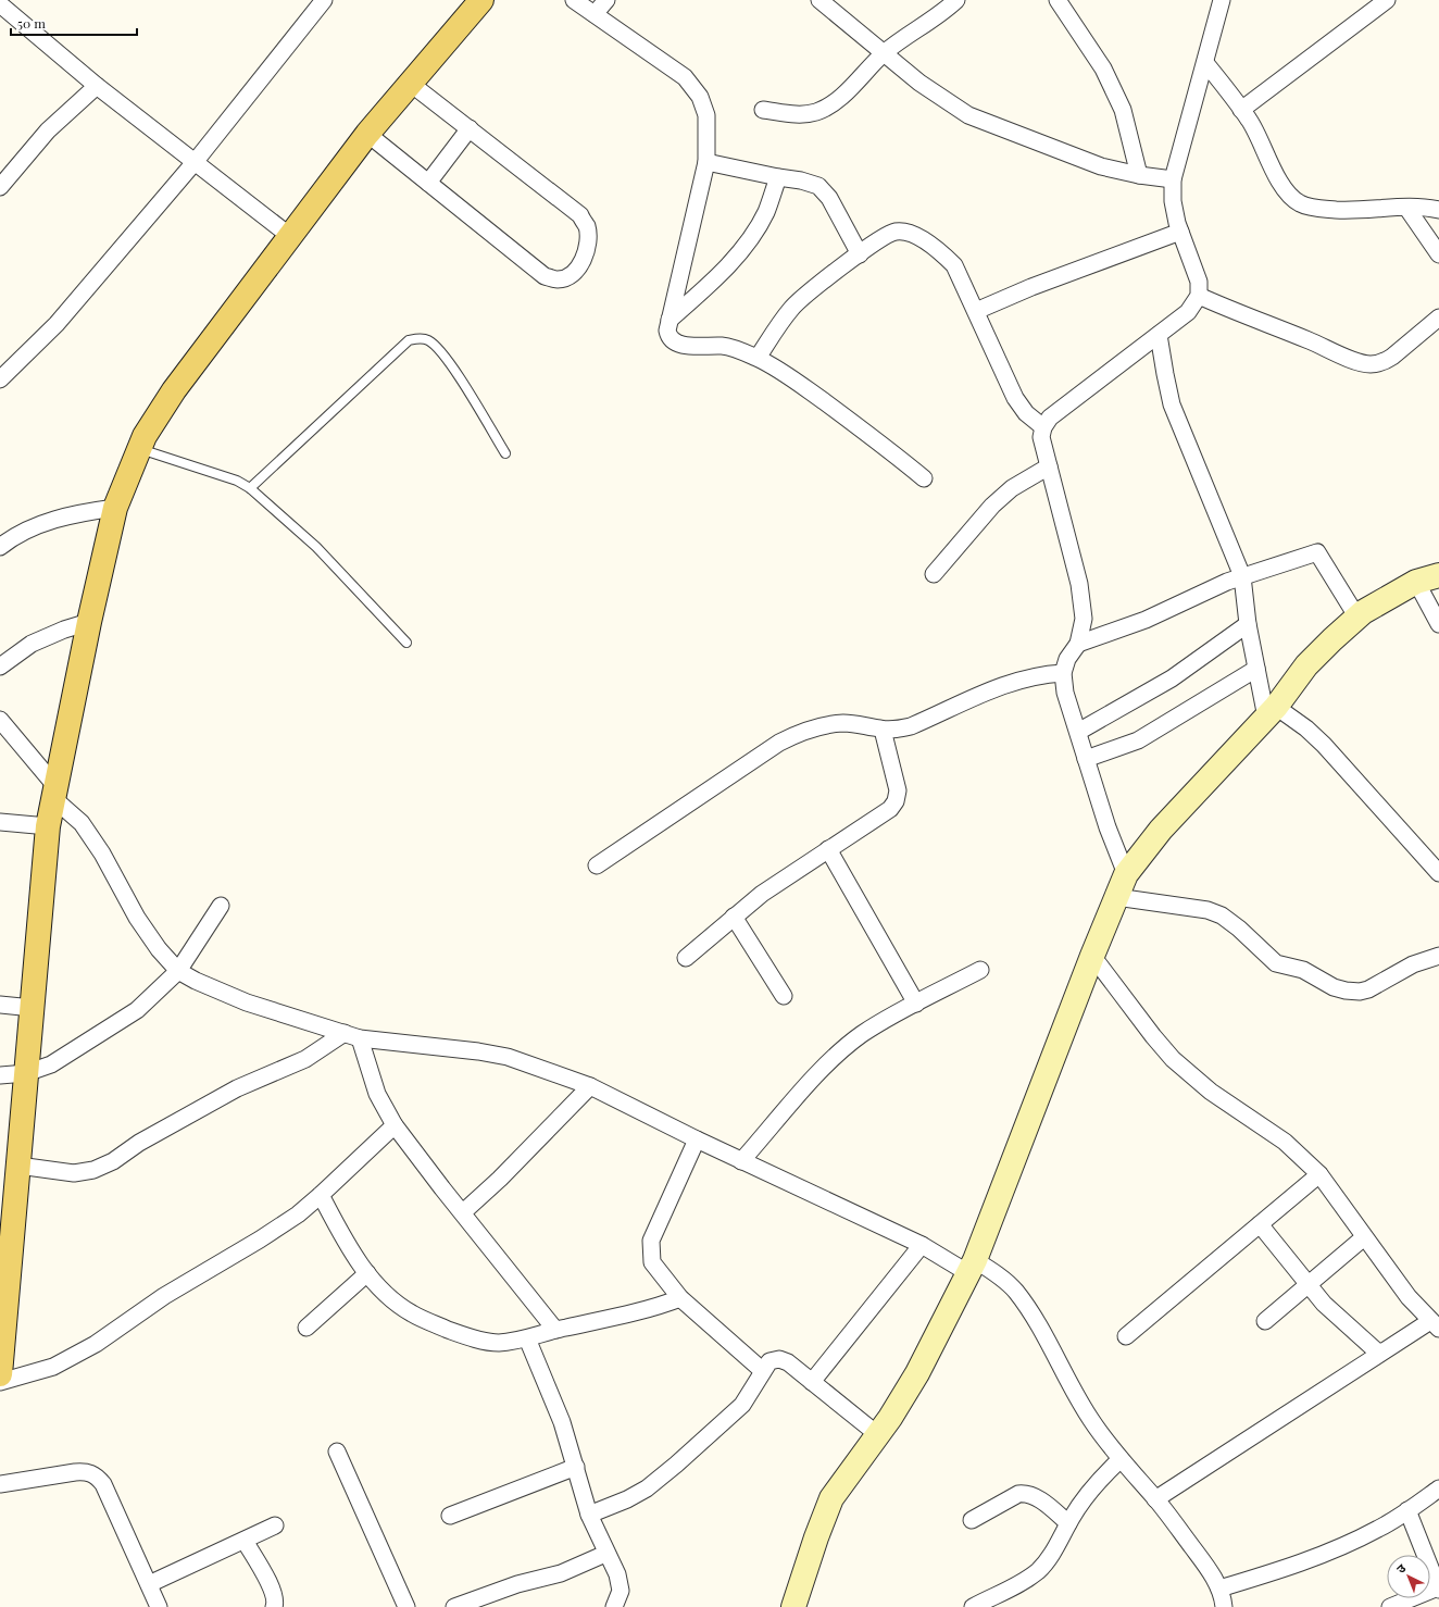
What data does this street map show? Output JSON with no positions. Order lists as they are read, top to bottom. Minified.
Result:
{"scale_bar":"50 m","north":"top left"}
